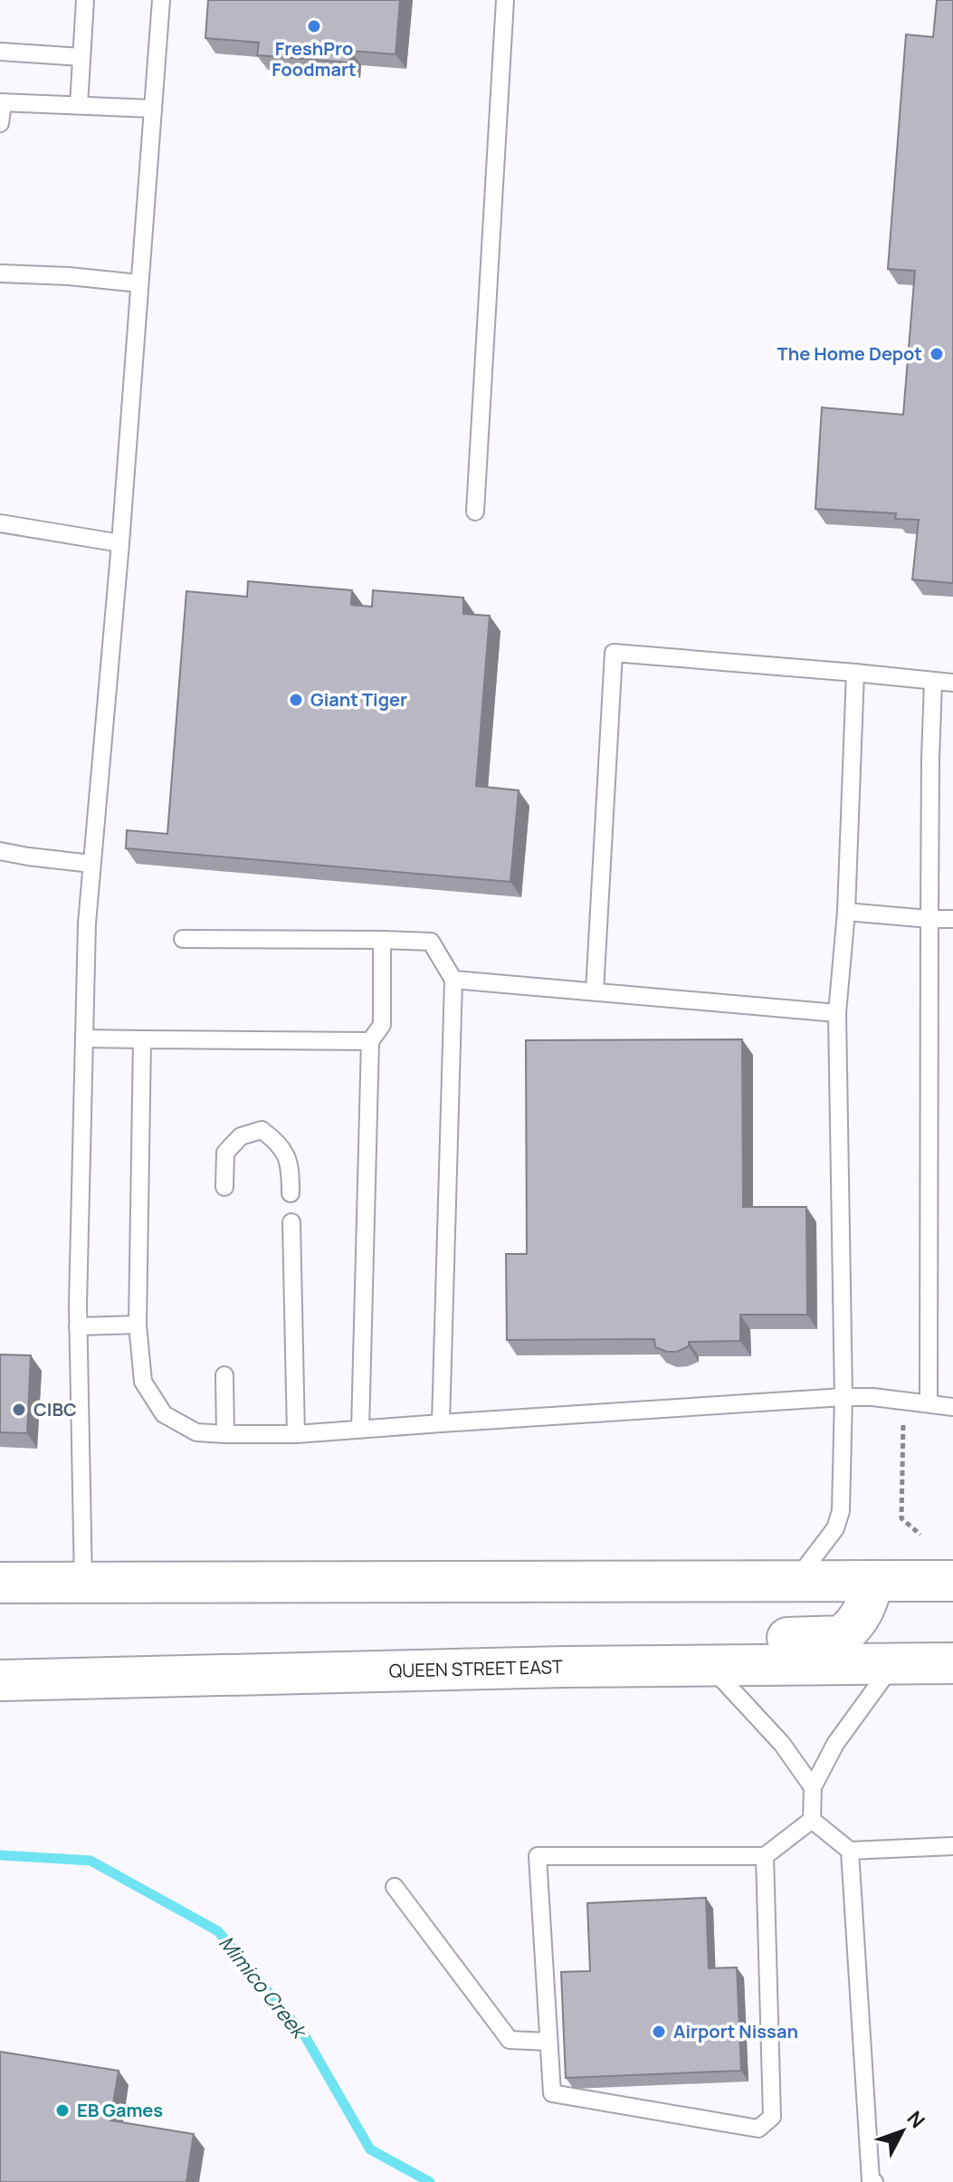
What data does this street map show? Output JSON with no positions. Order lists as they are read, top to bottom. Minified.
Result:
{"streets":{"main road":["QUEEN STREET EAST"]},"water":["Mimico Creek"],"places":["FreshPro Foodmart","The Home Depot","Giant Tiger","CIBC","Airport Nissan","EB Games"],"north":"top right"}
